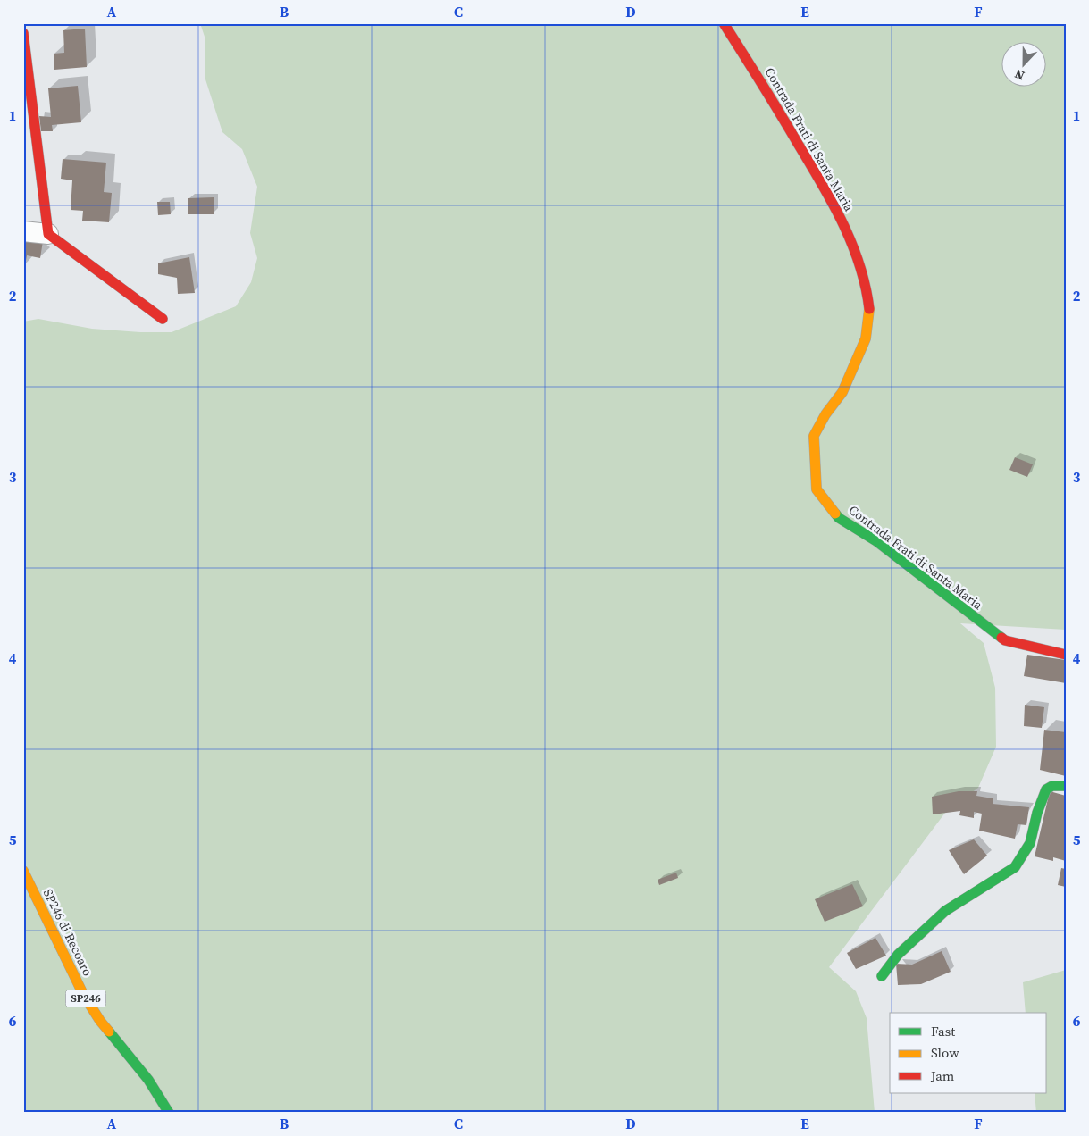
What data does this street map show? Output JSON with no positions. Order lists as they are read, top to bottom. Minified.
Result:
{"streets":{"street":["Contrada Frati di Santa Maria","SP246 di Recoaro","SP246"]},"legend":["Fast","Slow","Jam"],"north":"bottom","grid":{"columns":["A","B","C","D","E","F"],"rows":["1","2","3","4","5","6"]}}
